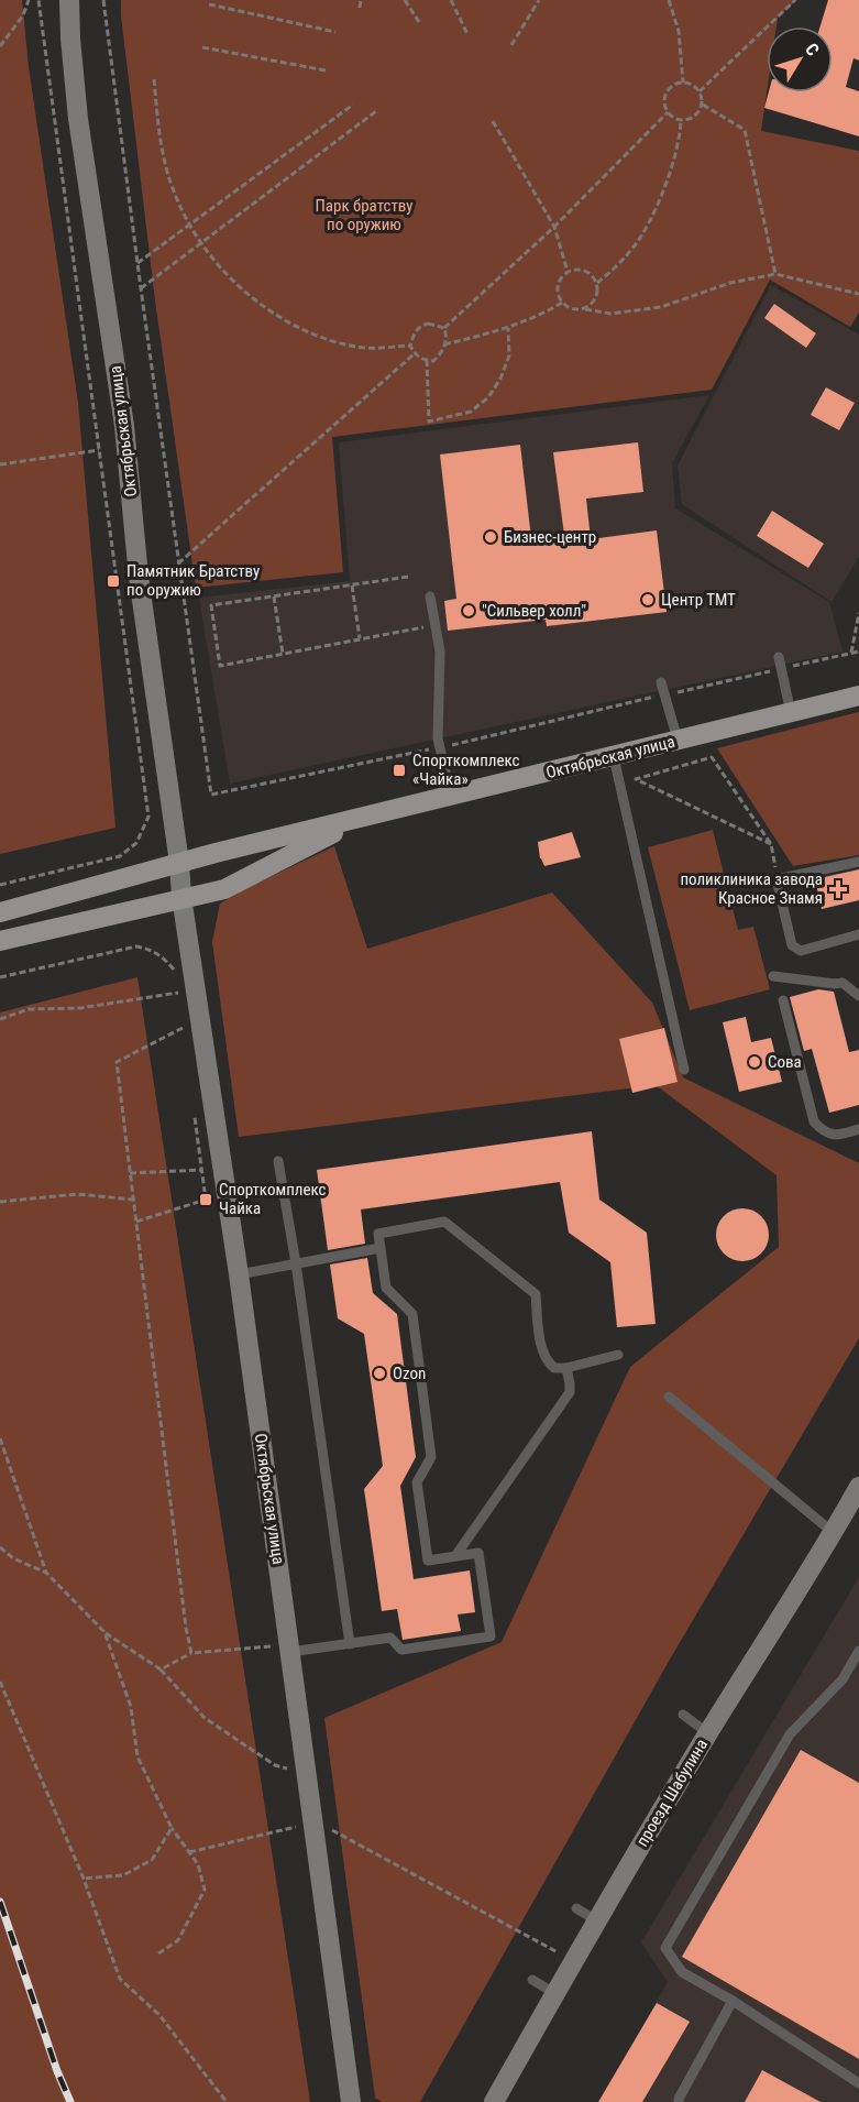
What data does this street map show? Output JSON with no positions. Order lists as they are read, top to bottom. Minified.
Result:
{"streets":{"main road":["Октябрьская улица"],"street":["проезд Шабулина"]},"parks":["Парк братству по оружию"],"places":{"other":["Бизнес-центр","Центр ТМТ","\"Сильвер холл\"","Сова","Ozon"],"transit":["Памятник Братству по оружию","Спорткомплекс «Чайка»","Спорткомплекс Чайка"],"health":["поликлиника завода Красное Знамя"]},"north":"top right"}
